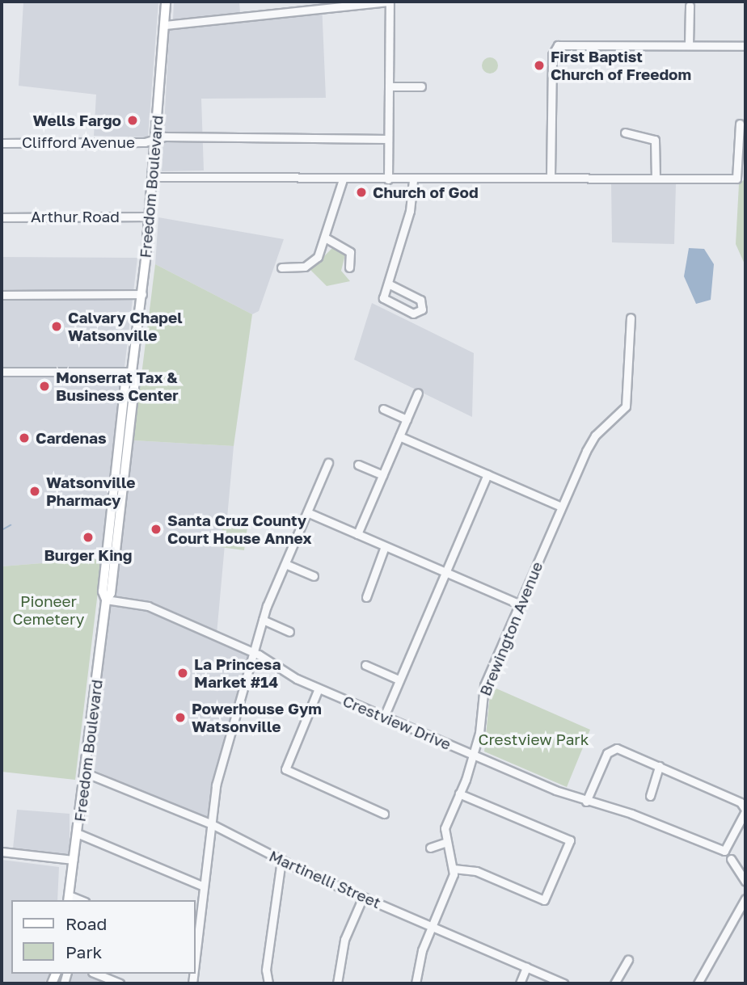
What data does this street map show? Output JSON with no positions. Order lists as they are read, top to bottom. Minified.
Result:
{"streets":{"main road":["Freedom Boulevard"],"street":["Clifford Avenue","Arthur Road","Brewington Avenue","Crestview Drive","Martinelli Street"]},"crossings":[["Clifford Avenue","Freedom Boulevard"],["Freedom Boulevard","Arthur Road"],["Freedom Boulevard","Crestview Drive"],["Freedom Boulevard","Martinelli Street"],["Brewington Avenue","Crestview Drive"]],"parks":["Pioneer Cemetery","Crestview Park"],"places":["First Baptist Church of Freedom","Wells Fargo","Church of God","Calvary Chapel Watsonville","Monserrat Tax & Business Center","Cardenas","Watsonville Pharmacy","Santa Cruz County Court House Annex","Burger King","La Princesa Market #14","Powerhouse Gym Watsonville"],"legend":["Road","Park"]}
